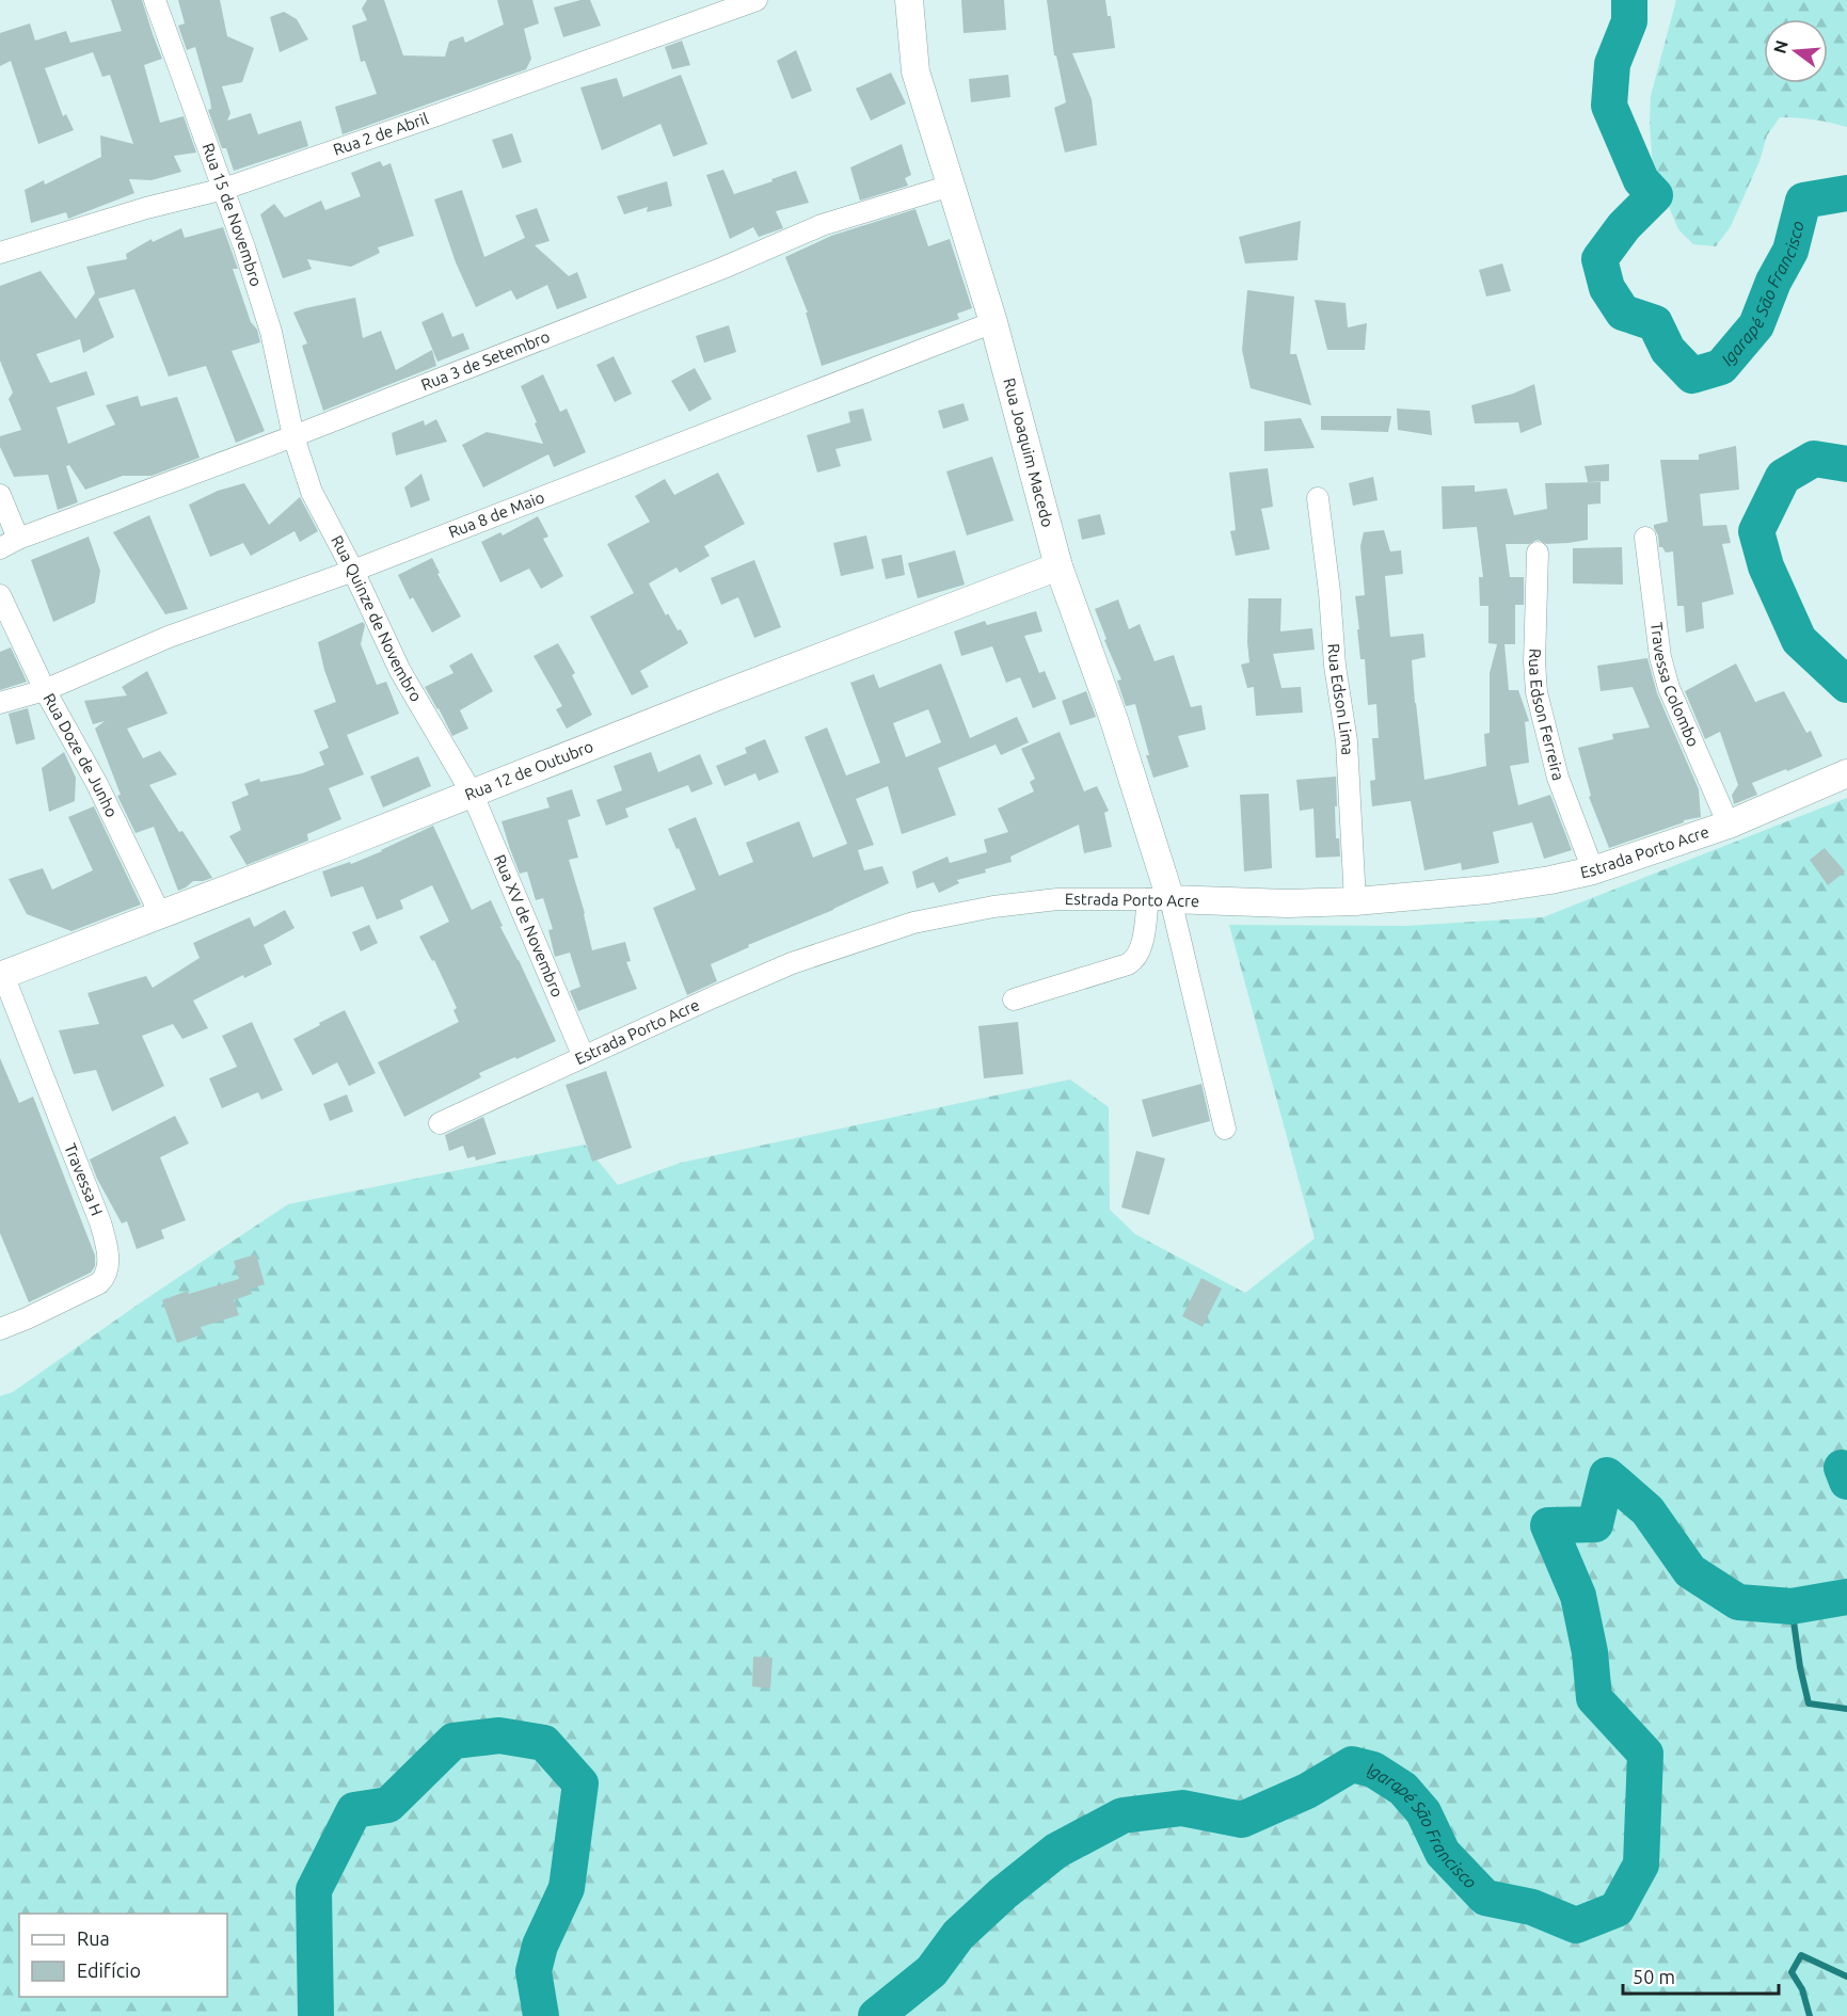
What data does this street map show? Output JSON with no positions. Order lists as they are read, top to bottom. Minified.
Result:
{"streets":{"street":["Rua 2 de Abril","Rua 15 de Novembro","Rua 3 de Setembro","Rua Joaquim Macedo","Rua 8 de Maio","Rua Quinze de Novembro","Travessa Colombo","Rua Edson Lima","Rua Edson Ferreira","Rua Doze de Junho","Rua 12 de Outubro","Estrada Porto Acre","Rua XV de Novembro","Travessa H"]},"crossings":[["Rua 2 de Abril","Rua 15 de Novembro"],["Rua 15 de Novembro","Rua 3 de Setembro"],["Rua 15 de Novembro","Rua Quinze de Novembro"],["Rua 3 de Setembro","Rua Joaquim Macedo"],["Rua 3 de Setembro","Rua Quinze de Novembro"],["Rua Joaquim Macedo","Rua 8 de Maio"],["Rua Joaquim Macedo","Rua 12 de Outubro"],["Rua Joaquim Macedo","Estrada Porto Acre"],["Rua 8 de Maio","Rua Quinze de Novembro"],["Rua 8 de Maio","Rua Doze de Junho"],["Rua Quinze de Novembro","Rua 12 de Outubro"],["Rua Quinze de Novembro","Rua XV de Novembro"],["Travessa Colombo","Estrada Porto Acre"],["Rua Edson Lima","Estrada Porto Acre"],["Rua Edson Ferreira","Estrada Porto Acre"],["Rua Doze de Junho","Rua 12 de Outubro"],["Rua 12 de Outubro","Rua XV de Novembro"],["Rua 12 de Outubro","Travessa H"],["Estrada Porto Acre","Rua XV de Novembro"]],"water":["Igarapé São Francisco"],"legend":["Rua","Edifício"],"scale_bar":"50 m","north":"left"}
